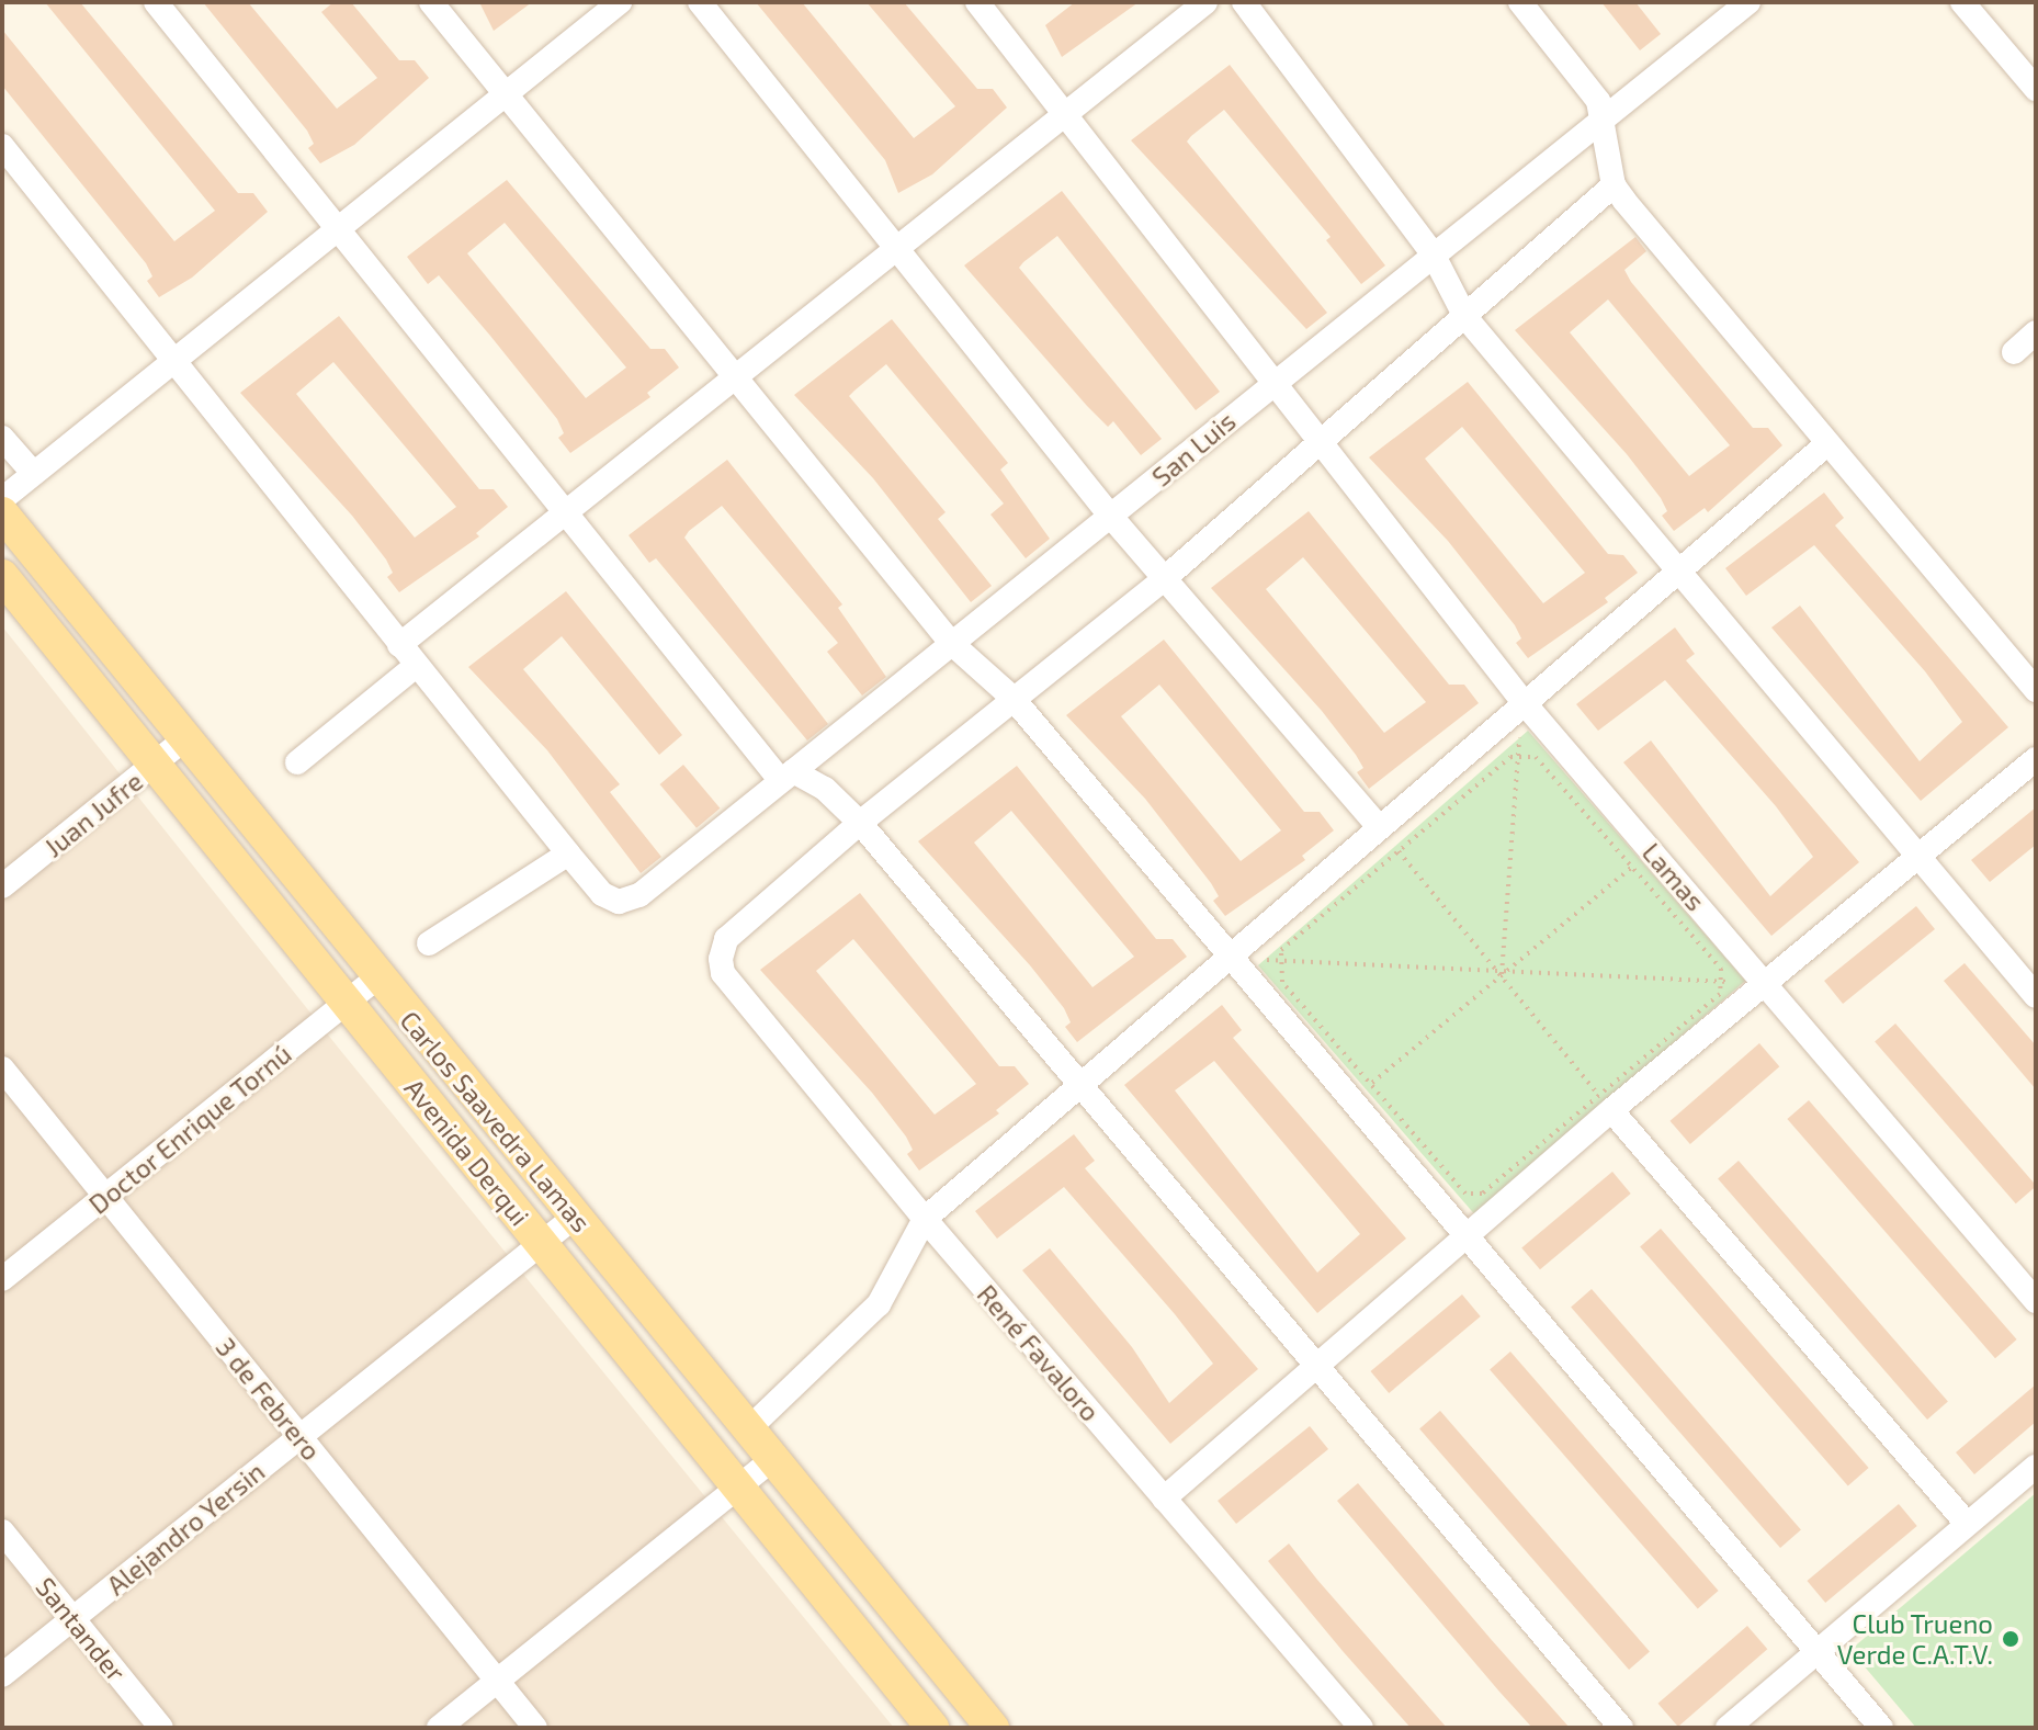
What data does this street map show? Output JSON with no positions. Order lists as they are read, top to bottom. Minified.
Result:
{"streets":{"main road":["Carlos Saavedra Lamas","Avenida Derqui"],"street":["San Luis","Juan Jufre","Lamas","Doctor Enrique Tornú","René Favaloro","3 de Febrero","Alejandro Yersin","Santander"]},"crossings":[["San Luis","Lamas"],["Juan Jufre","Carlos Saavedra Lamas"],["Juan Jufre","Avenida Derqui"],["Carlos Saavedra Lamas","Doctor Enrique Tornú"],["Carlos Saavedra Lamas","Alejandro Yersin"],["Doctor Enrique Tornú","Avenida Derqui"],["Doctor Enrique Tornú","3 de Febrero"],["Avenida Derqui","Alejandro Yersin"],["3 de Febrero","Alejandro Yersin"],["Alejandro Yersin","Santander"]],"places":["Club Trueno Verde C.A.T.V."]}
